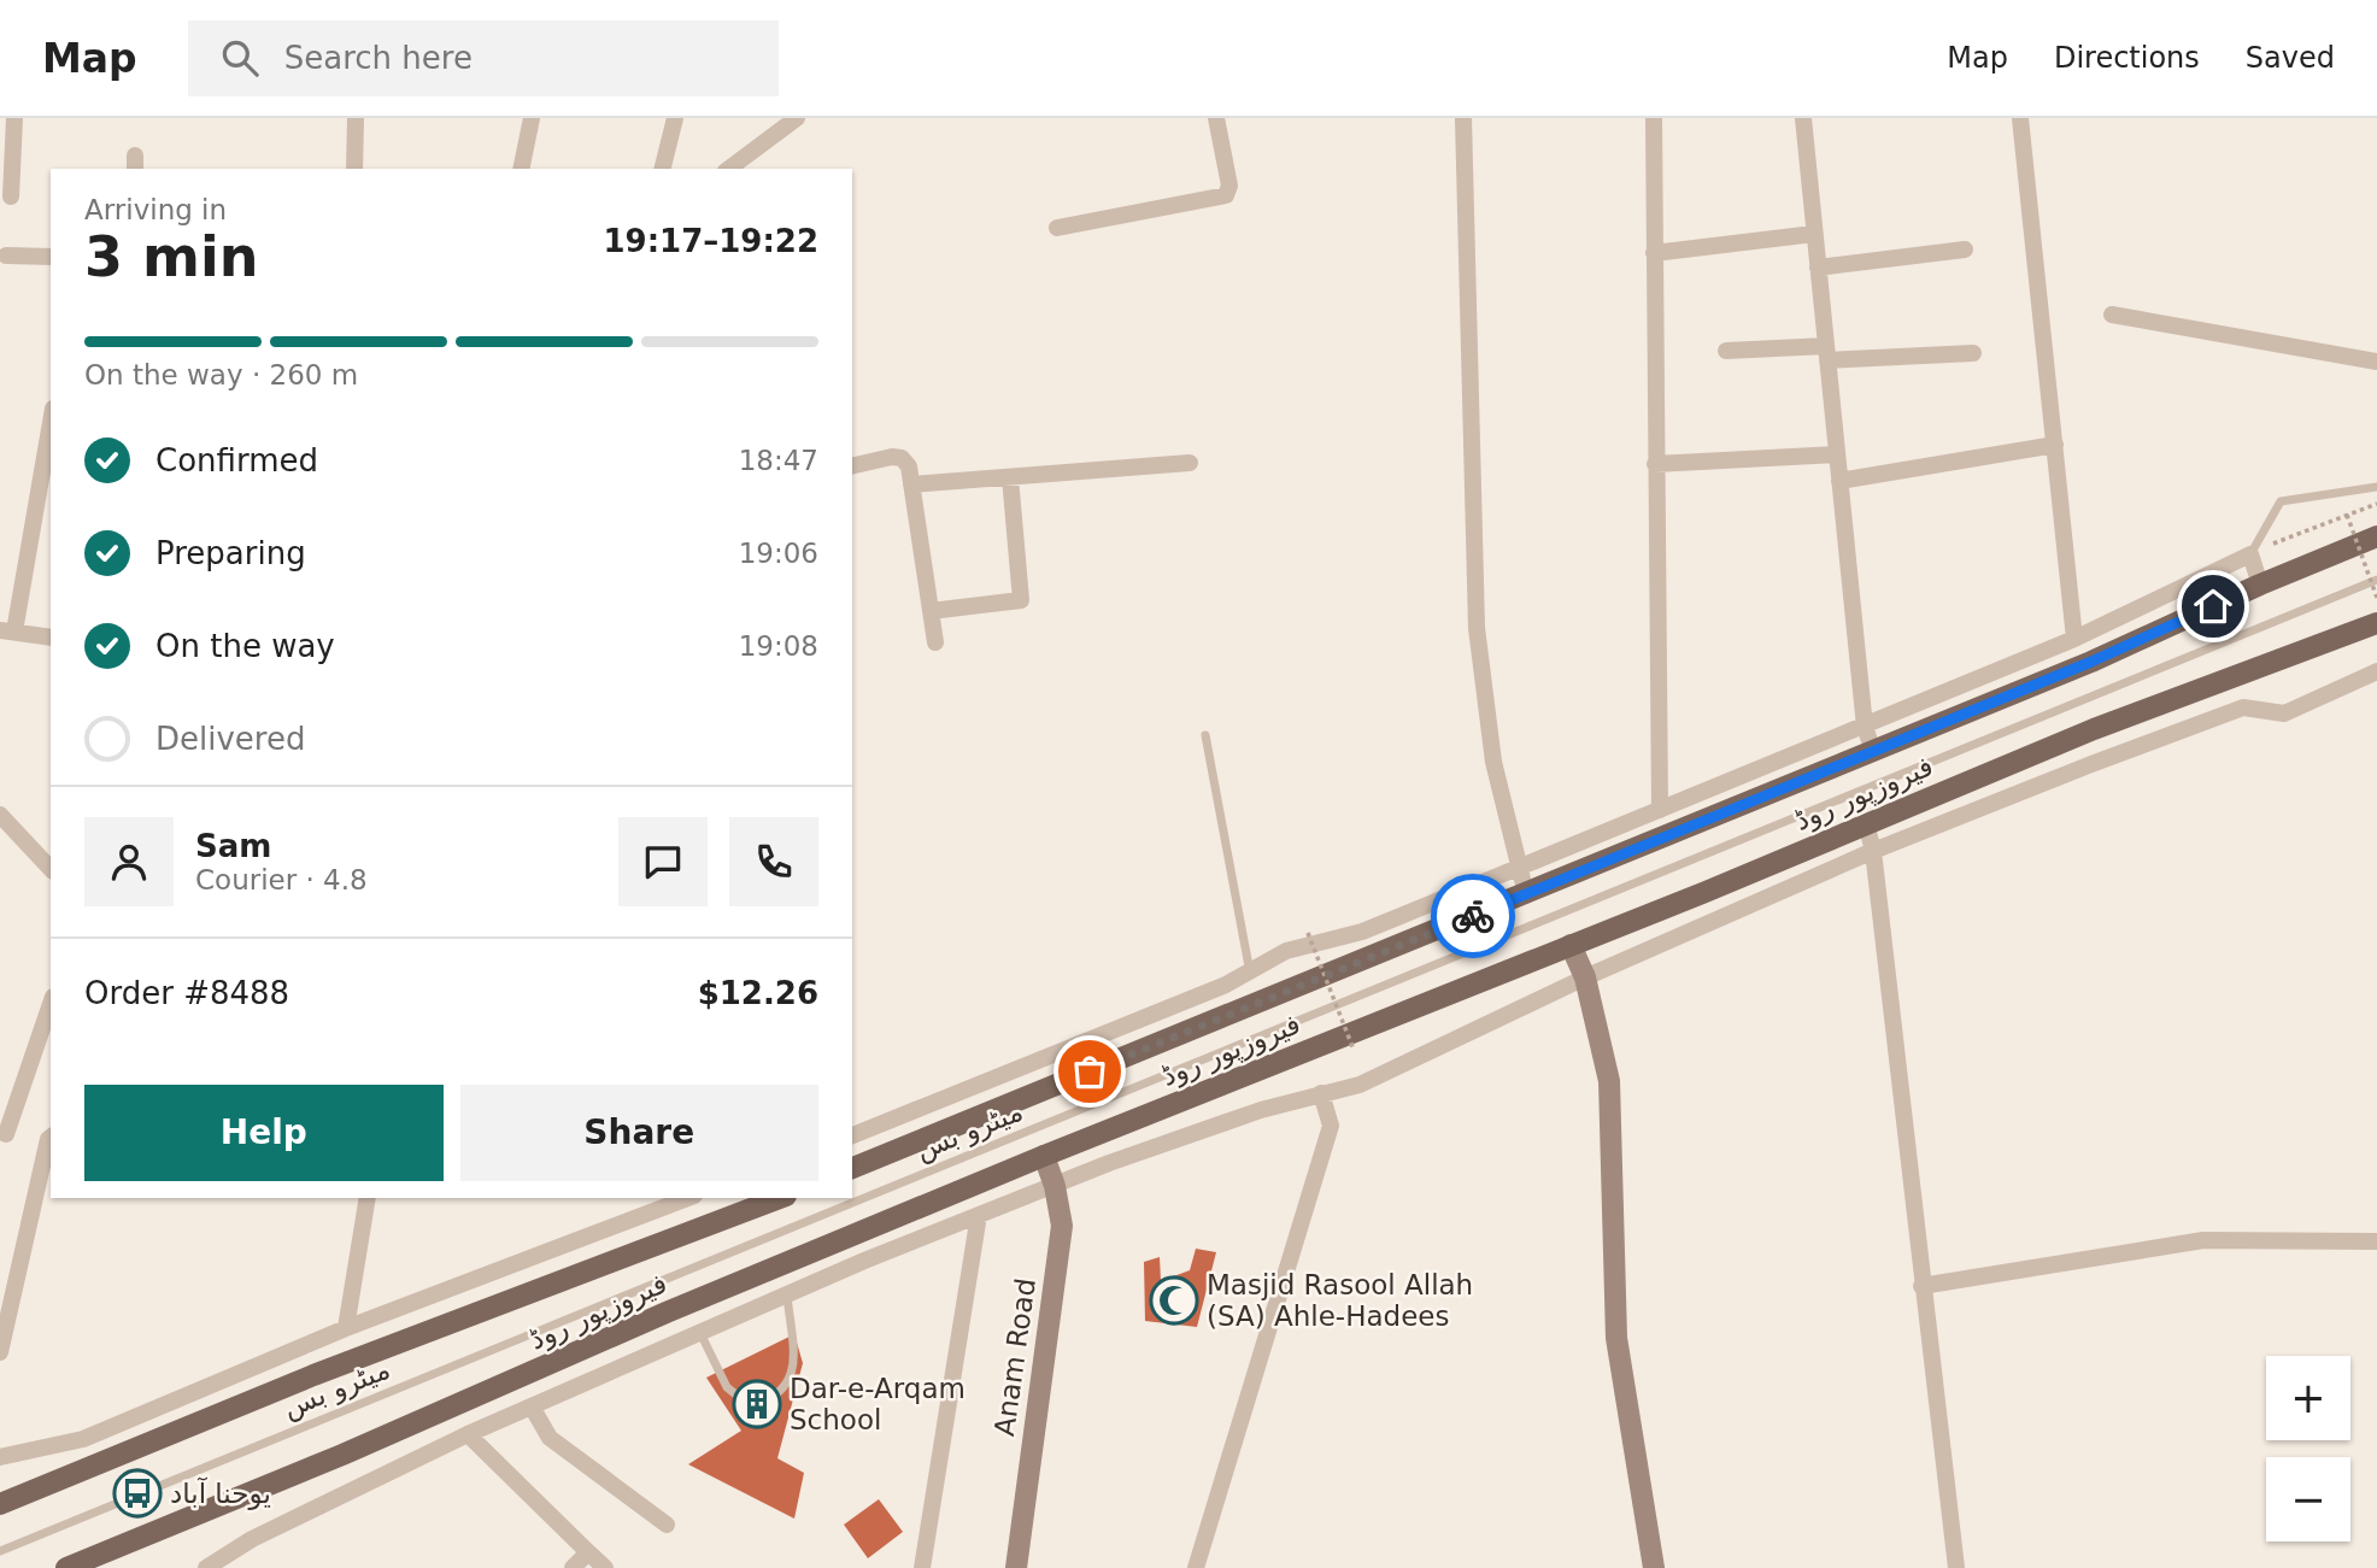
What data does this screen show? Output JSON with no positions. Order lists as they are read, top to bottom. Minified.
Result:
{"streets":{"main road":["فیروزپور روڈ"],"street":["Anam Road"],"lane":["میٹرو بس"]},"crossings":[["فیروزپور روڈ","Anam Road"]],"places":{"mosque":["Masjid Rasool Allah (SA) Ahle-Hadees"],"building":["Dar-e-Arqam School"],"bus stop":["یوحنا آباد"]},"page":{"header":"Map","search":"Search here","nav":["Map","Directions","Saved"],"heading":["3 min","Arriving in","19:17–19:22"],"panel":["Sam","Courier · 4.8","Order #8488","$12.26"],"bar":"On the way · 260 m","list":[["Confirmed","18:47"],["Preparing","19:06"],["On the way","19:08"],"Delivered"],"buttons":["Help","Share"],"map_buttons":["+","−"]}}
